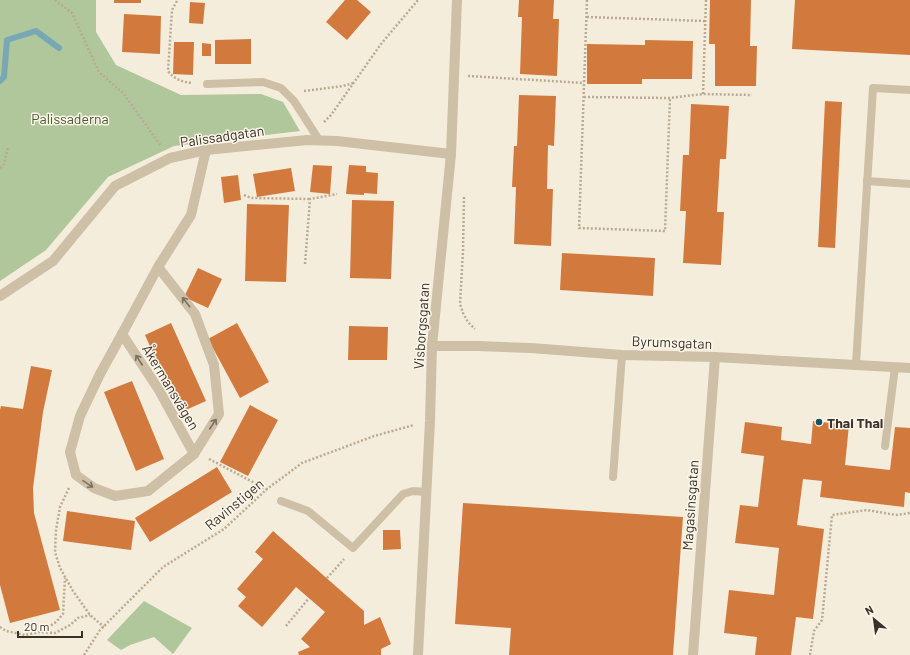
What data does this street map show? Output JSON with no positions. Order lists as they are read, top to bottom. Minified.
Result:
{"streets":{"street":["Palissadgatan","Visborgsgatan","Byrumsgatan","Åkermansvägen","Magasinsgatan"],"path":["Ravinstigen"]},"crossings":[["Palissadgatan","Visborgsgatan"],["Visborgsgatan","Byrumsgatan"],["Visborgsgatan","Ravinstigen"],["Byrumsgatan","Magasinsgatan"]],"parks":["Palissaderna"],"places":["Thai Thai"],"scale_bar":"20 m","north":"top left"}
